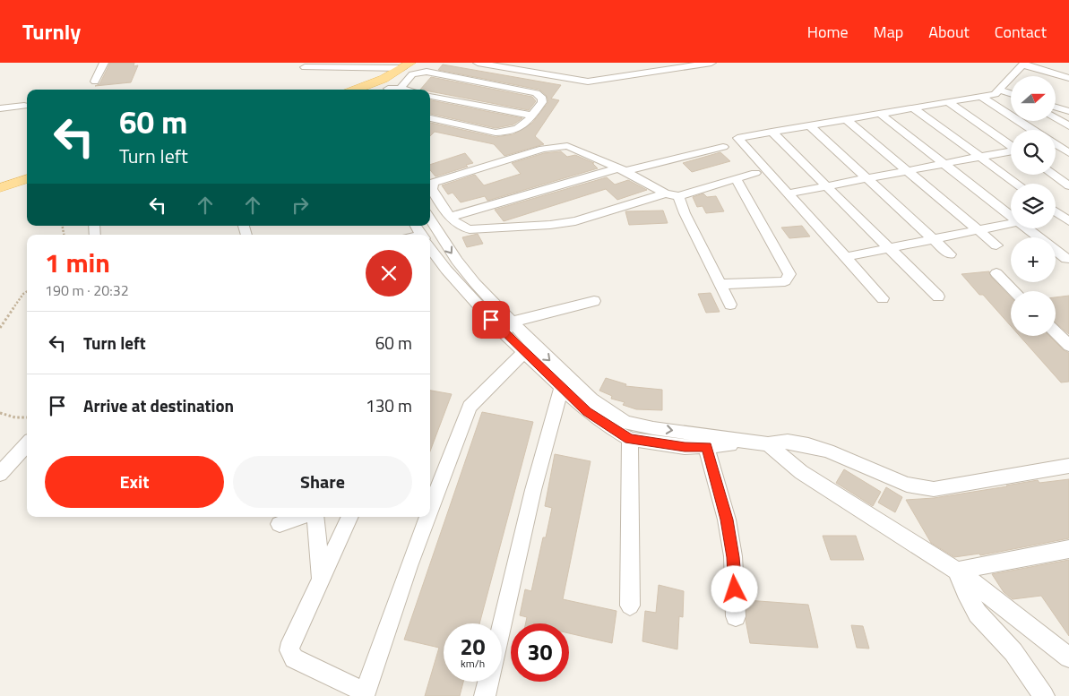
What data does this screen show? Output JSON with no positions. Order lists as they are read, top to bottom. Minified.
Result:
{"north":"right","page":{"header":"Turnly","nav":["Home","Map","About","Contact"],"map_buttons":["+","−"],"turn":["60 m","Turn left"],"heading":["1 min","190 m · 20:32"],"list":[{"name":"Turn left","value":"60 m"},{"name":"Arrive at destination","value":"130 m"}],"buttons":["Exit","Share"],"speed":"20 km/h","limit":"30"}}
